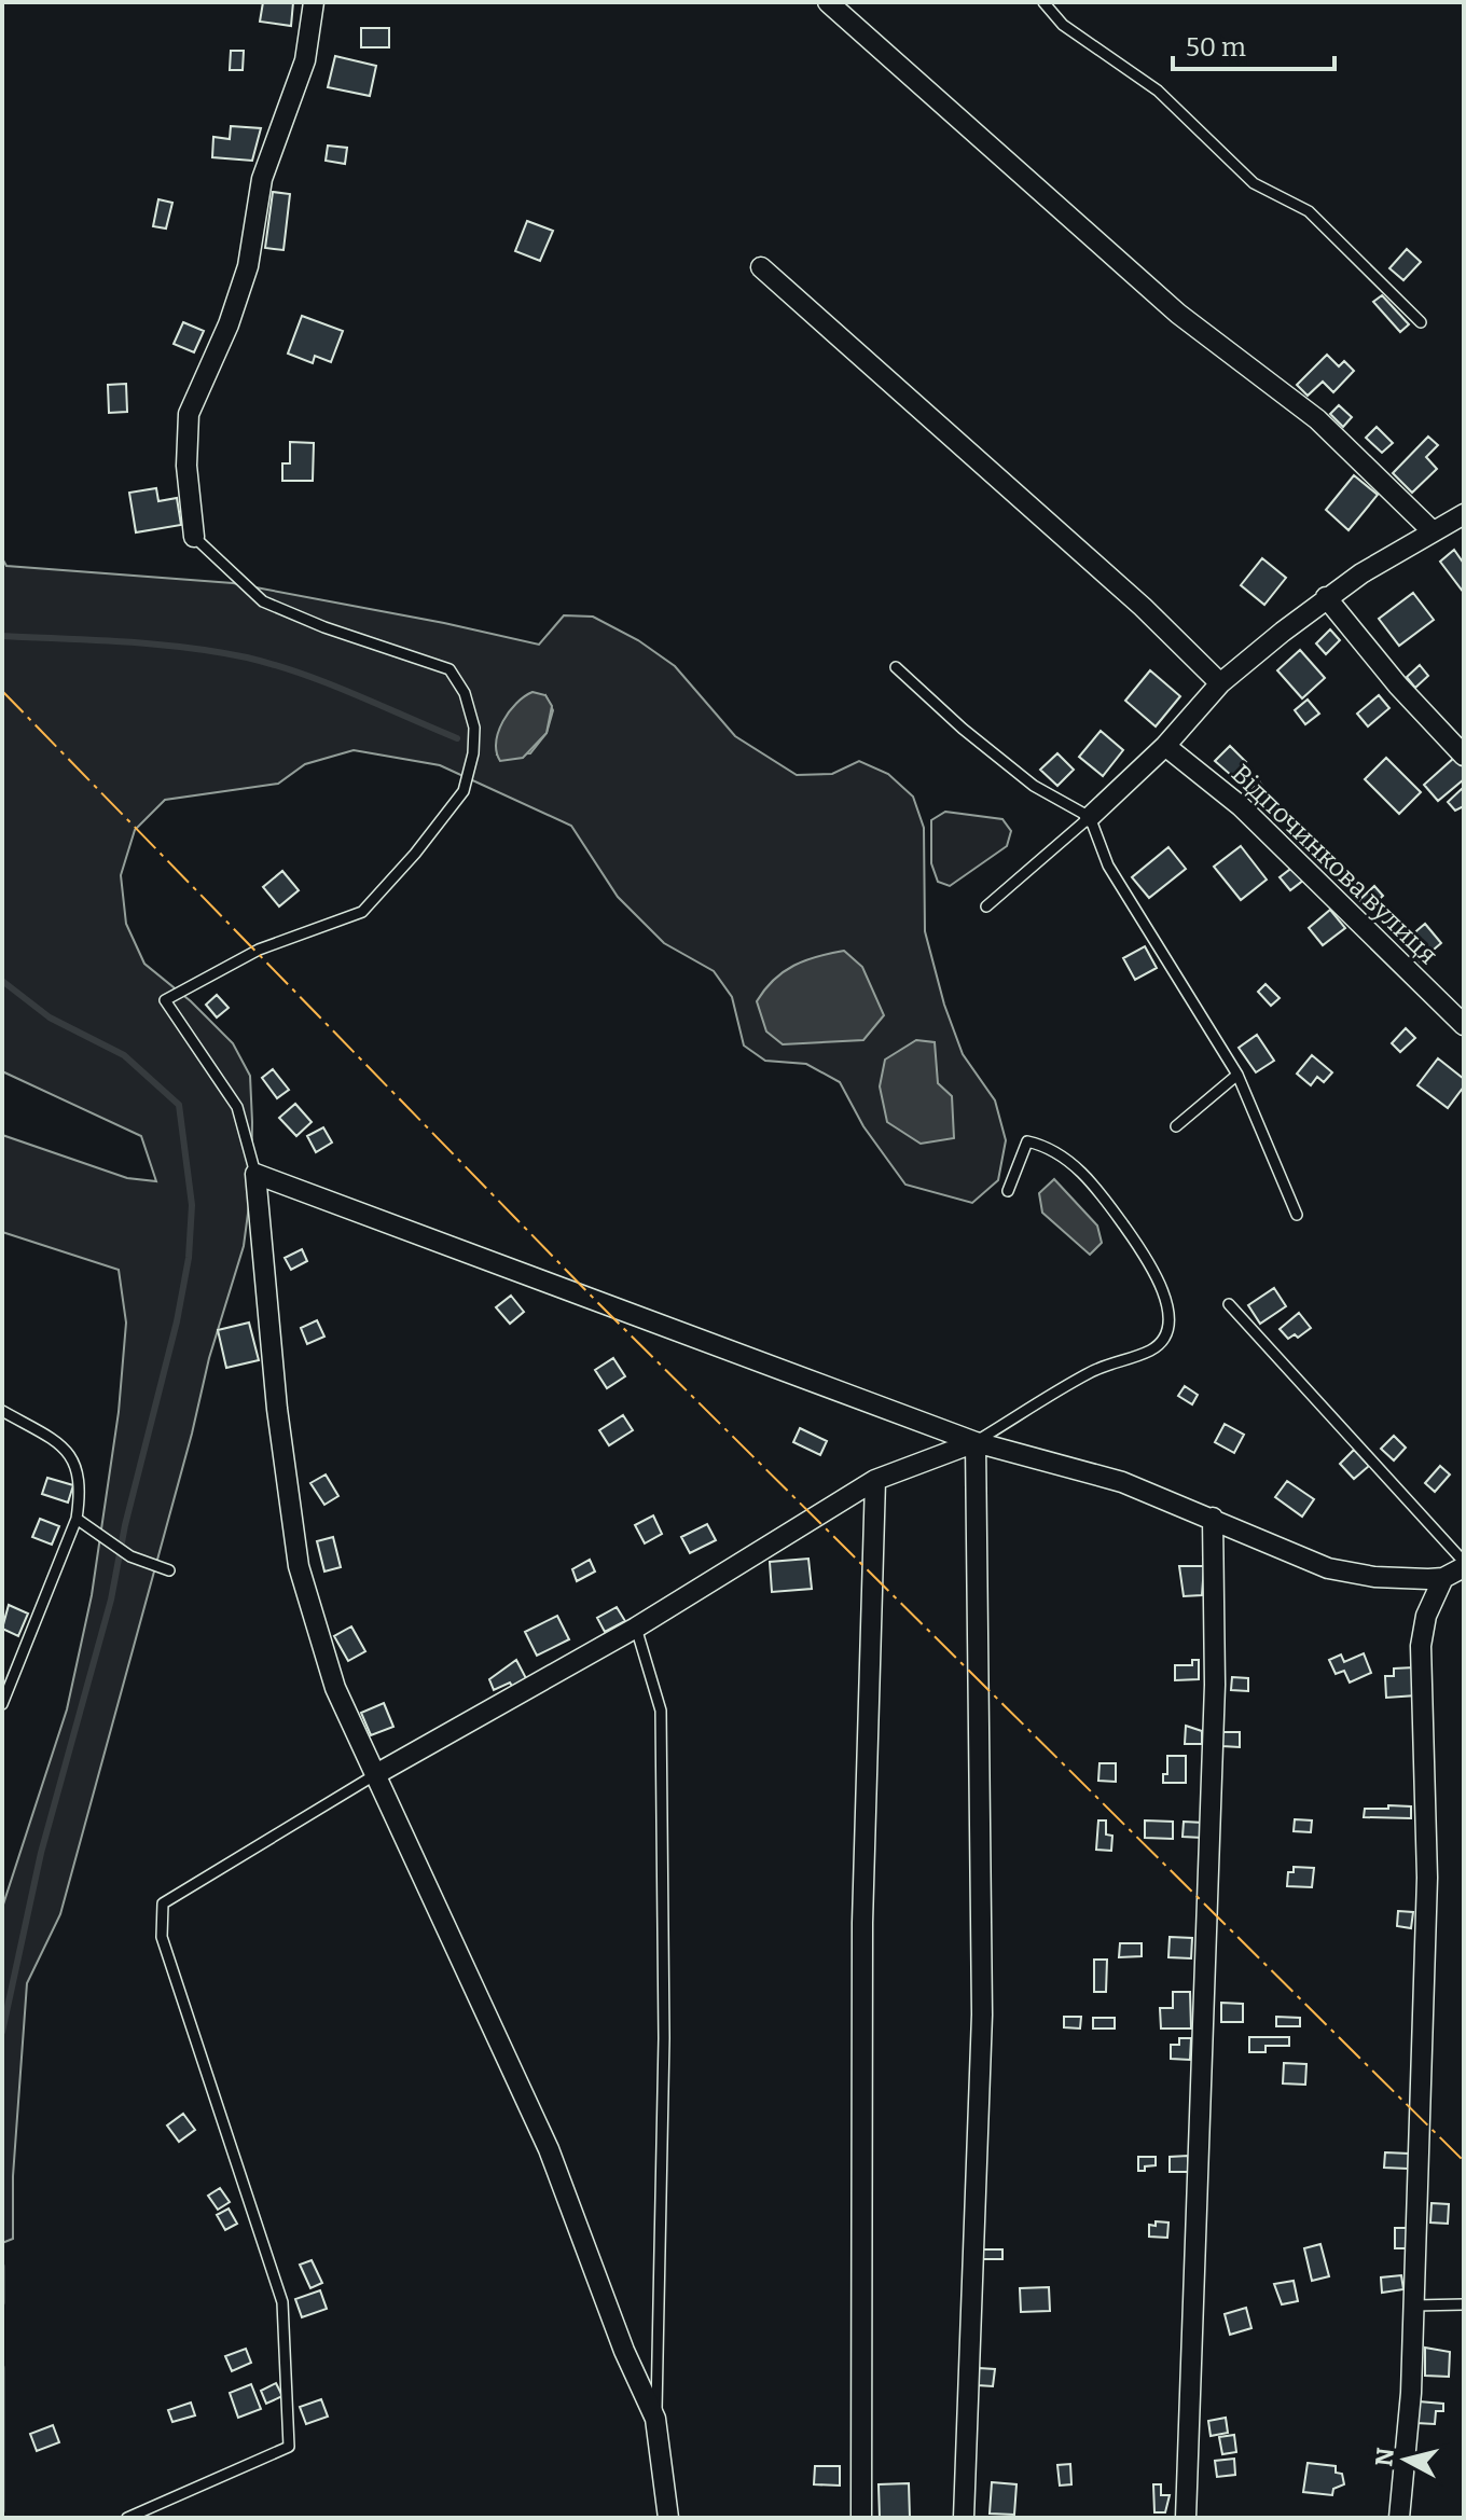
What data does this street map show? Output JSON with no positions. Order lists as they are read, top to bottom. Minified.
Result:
{"streets":{"street":["Відпочинкова вулиця"]},"scale_bar":"50 m","north":"left"}
